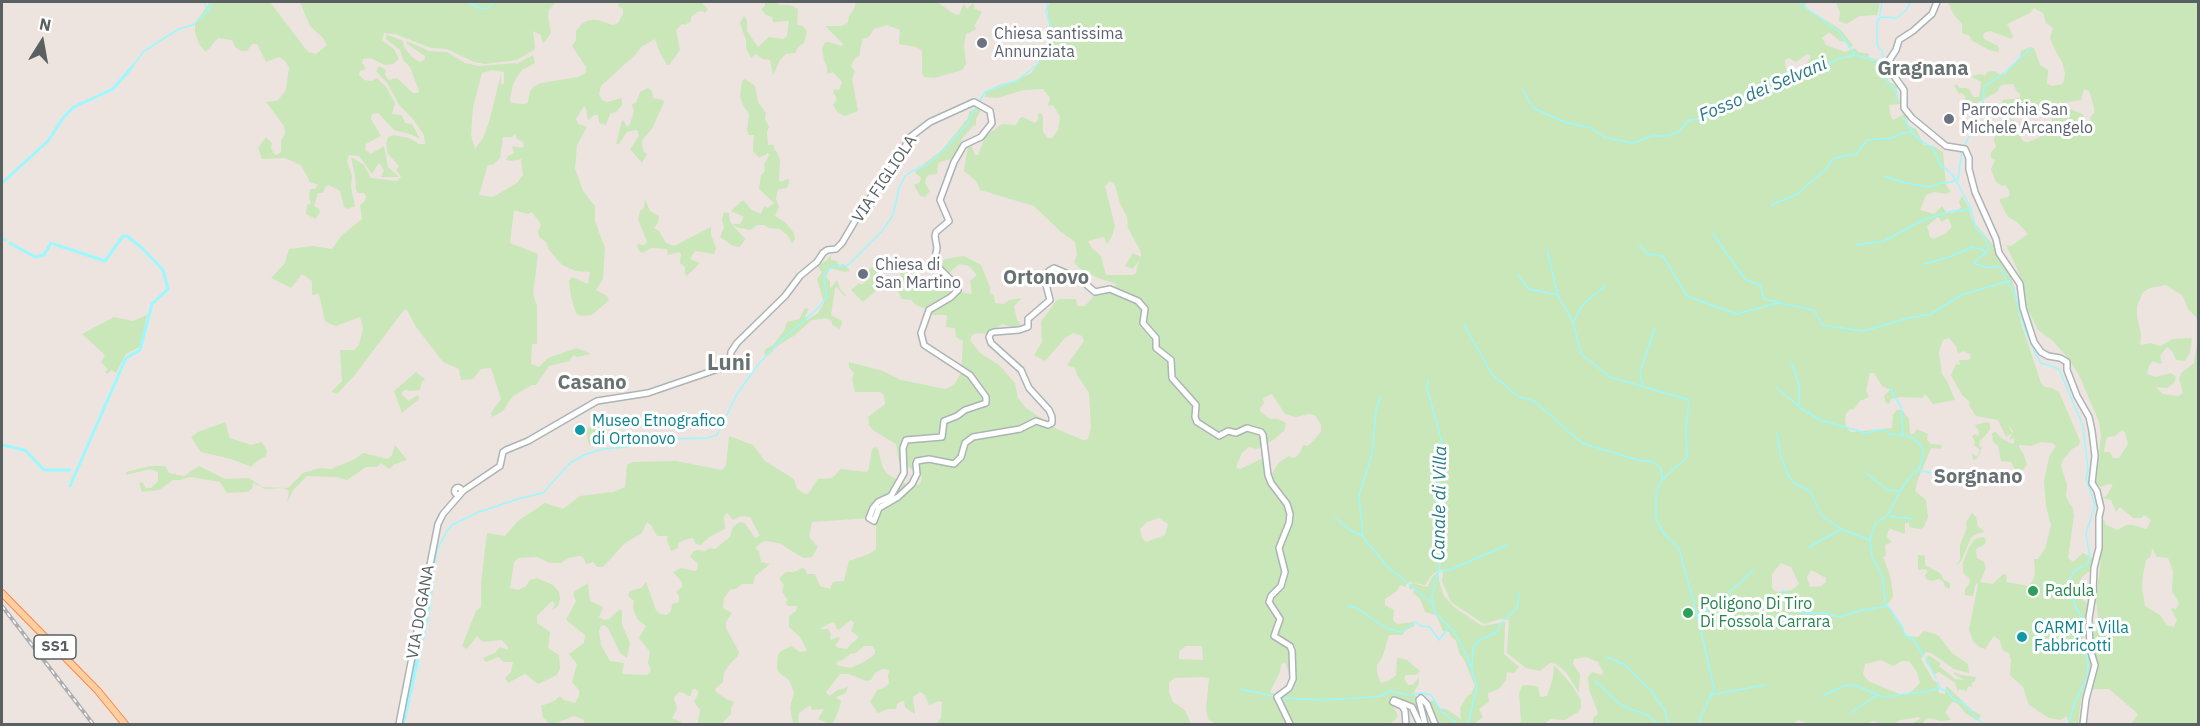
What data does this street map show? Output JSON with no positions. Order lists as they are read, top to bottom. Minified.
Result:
{"streets":{"main road":["SS1"],"street":["VIA FIGLIOLA","VIA DOGANA"]},"crossings":[["VIA FIGLIOLA","VIA DOGANA"]],"districts":["Gragnana","Ortonovo","Luni","Casano","Sorgnano"],"water":["Fosso dei Selvani","Canale di Villa"],"places":["Chiesa santissima Annunziata","Parrocchia San Michele Arcangelo","Chiesa di San Martino","Museo Etnografico di Ortonovo","Padula","Poligono Di Tiro Di Fossola Carrara","CARMI - Villa Fabbricotti"],"north":"top"}
